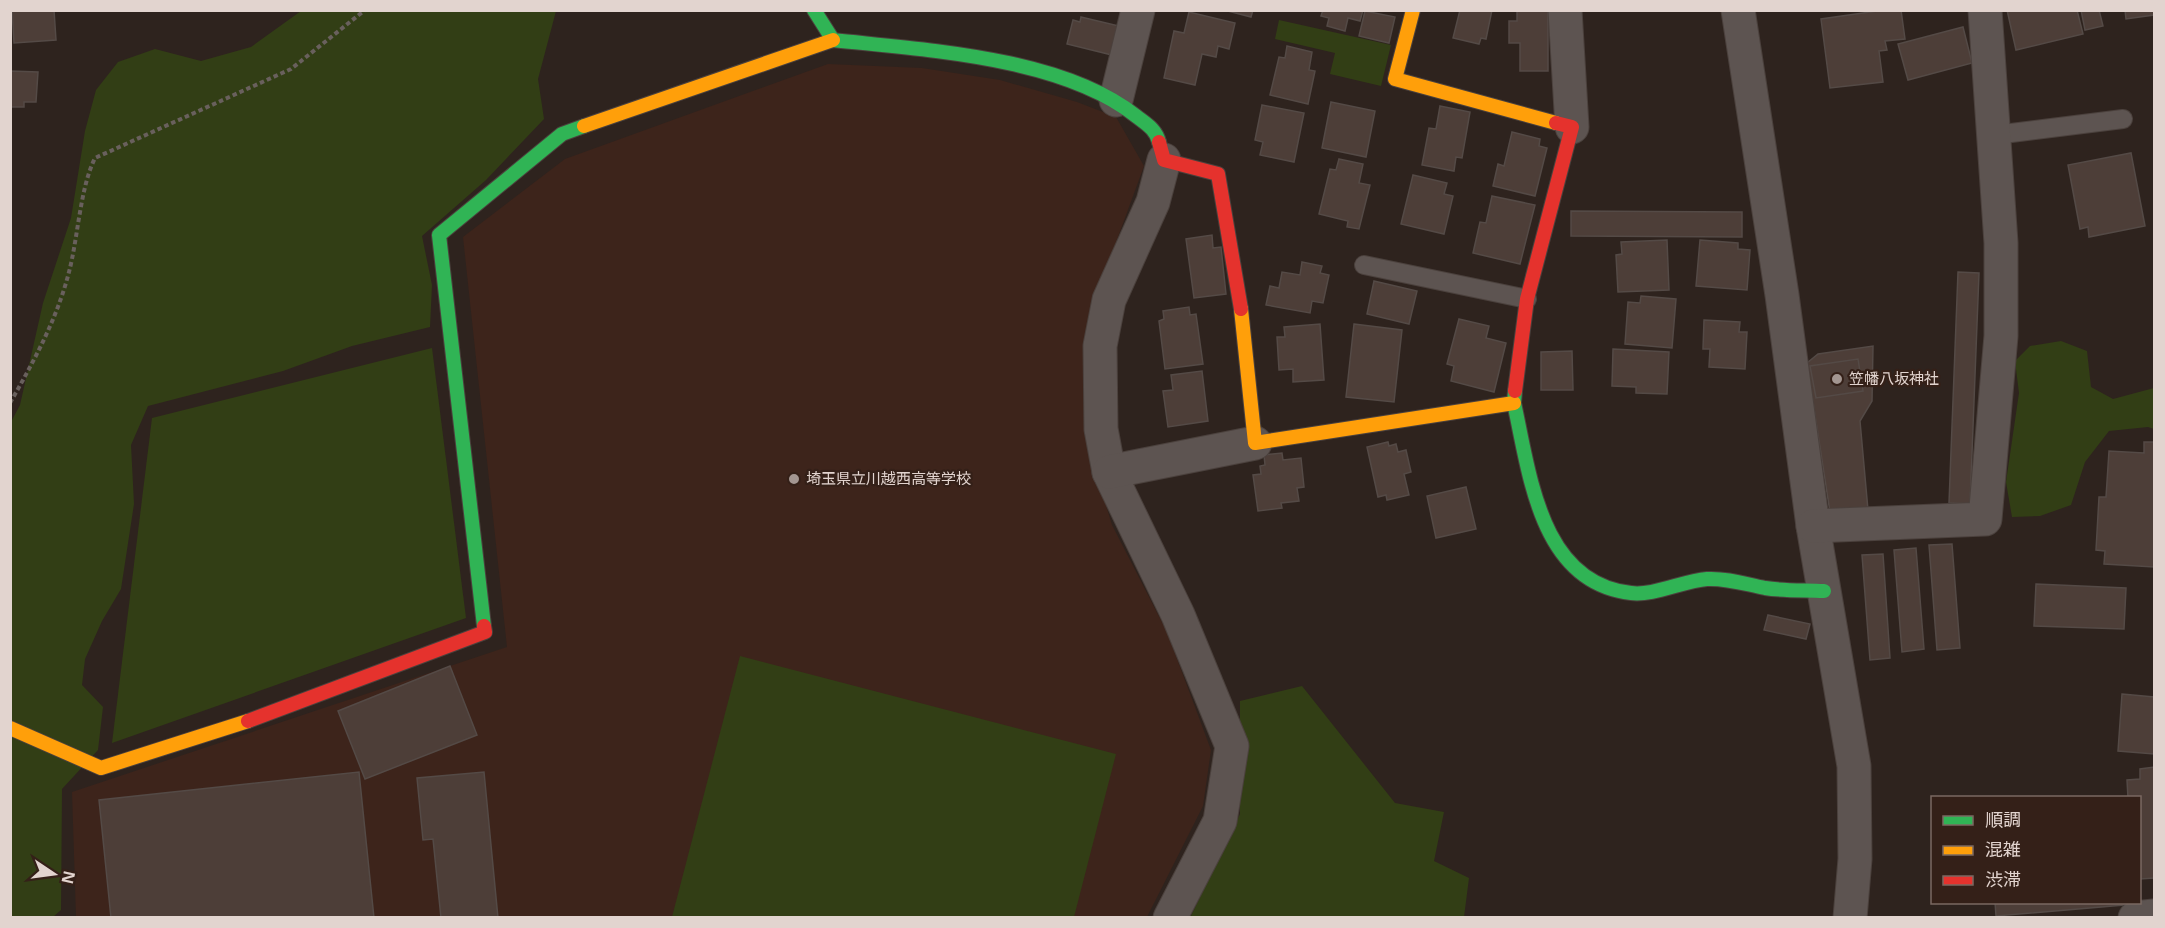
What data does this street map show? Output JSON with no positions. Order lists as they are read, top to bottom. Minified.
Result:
{"places":["笠幡八坂神社","埼玉県立川越西高等学校"],"legend":["順調","混雑","渋滞"],"north":"right"}
